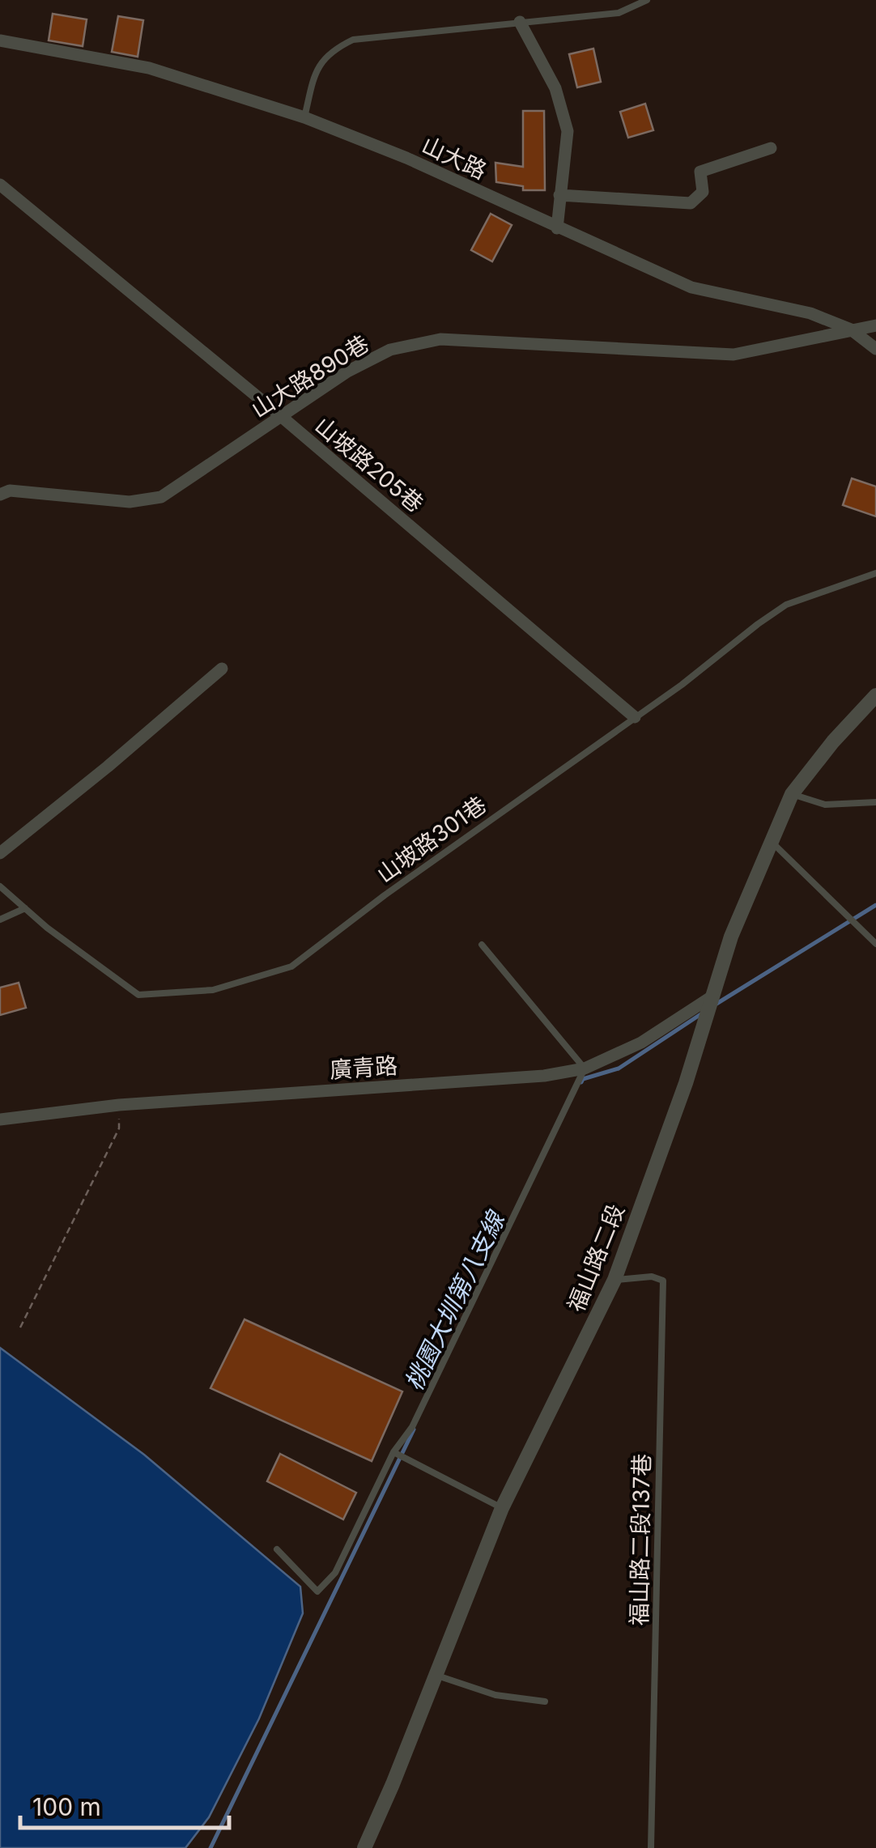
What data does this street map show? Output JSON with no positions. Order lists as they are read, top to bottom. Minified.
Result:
{"streets":{"street":["山大路","山大路890巷","山坡路205巷","廣青路","福山路二段"],"lane":["山坡路301巷","福山路二段137巷"]},"crossings":[["山大路","山大路890巷"],["山大路890巷","山坡路205巷"],["山坡路205巷","山坡路301巷"],["廣青路","福山路二段"],["福山路二段","福山路二段137巷"]],"water":["桃園大圳第八支線"],"scale_bar":"100 m"}
